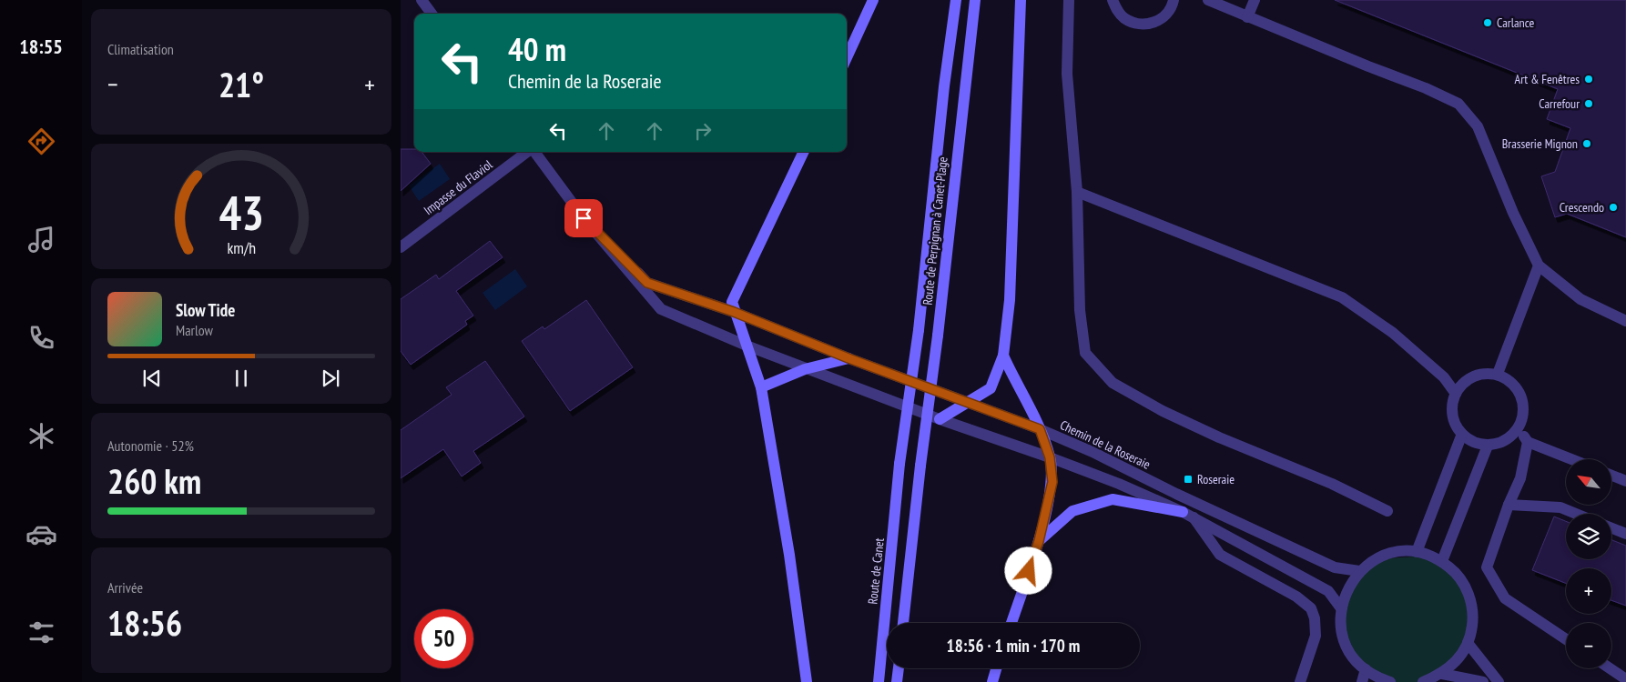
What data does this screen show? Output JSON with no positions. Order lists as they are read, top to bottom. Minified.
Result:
{"streets":{"main road":["Route de Perpignan à Canet-Plage","Route de Canet"],"street":["Impasse du Flaviol","Chemin de la Roseraie"]},"crossings":[["Route de Perpignan à Canet-Plage","Route de Canet"]],"places":{"other":["Carlance","Art & Fenêtres","Carrefour","Brasserie Mignon","Crescendo"],"transit":["Roseraie"]},"north":"top left","page":{"tabs":"18:55","tile":["Climatisation",["Autonomie · 52%","260 km"],["Arrivée","18:56"]],"turn":["40 m","Chemin de la Roseraie"],"heat":["−","21°","+"],"song":["Slow Tide","Marlow"],"map_buttons":["+","−"],"limit":"50","trip":"18:56 · 1 min · 170 m","gauge":["43","km/h"]}}
